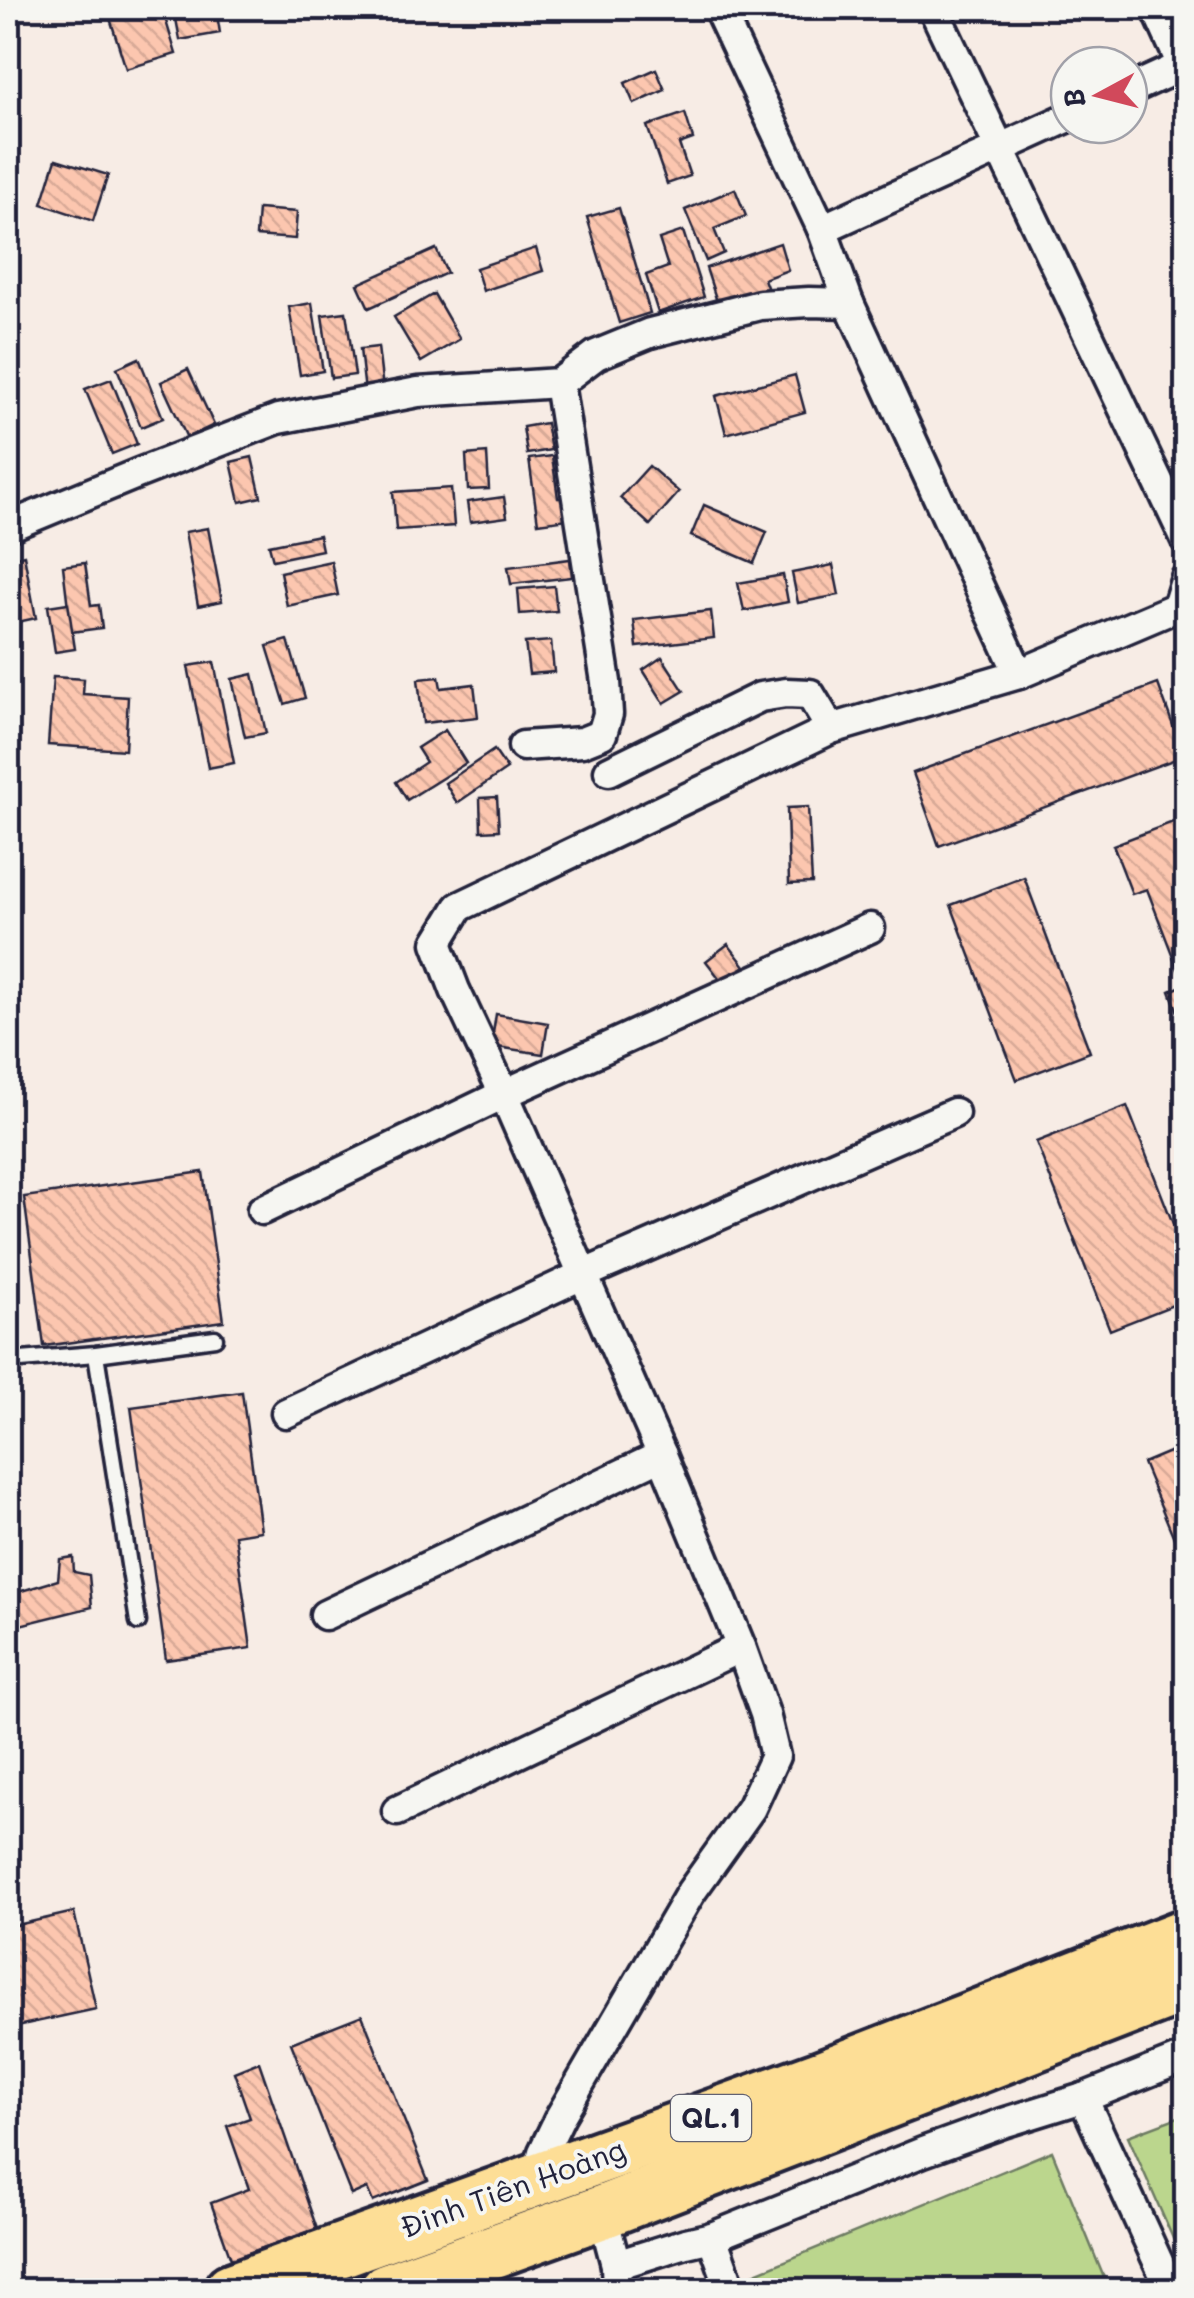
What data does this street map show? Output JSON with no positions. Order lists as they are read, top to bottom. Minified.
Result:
{"streets":{"highway":["QL.1","Đinh Tiên Hoàng"]},"north":"left"}
